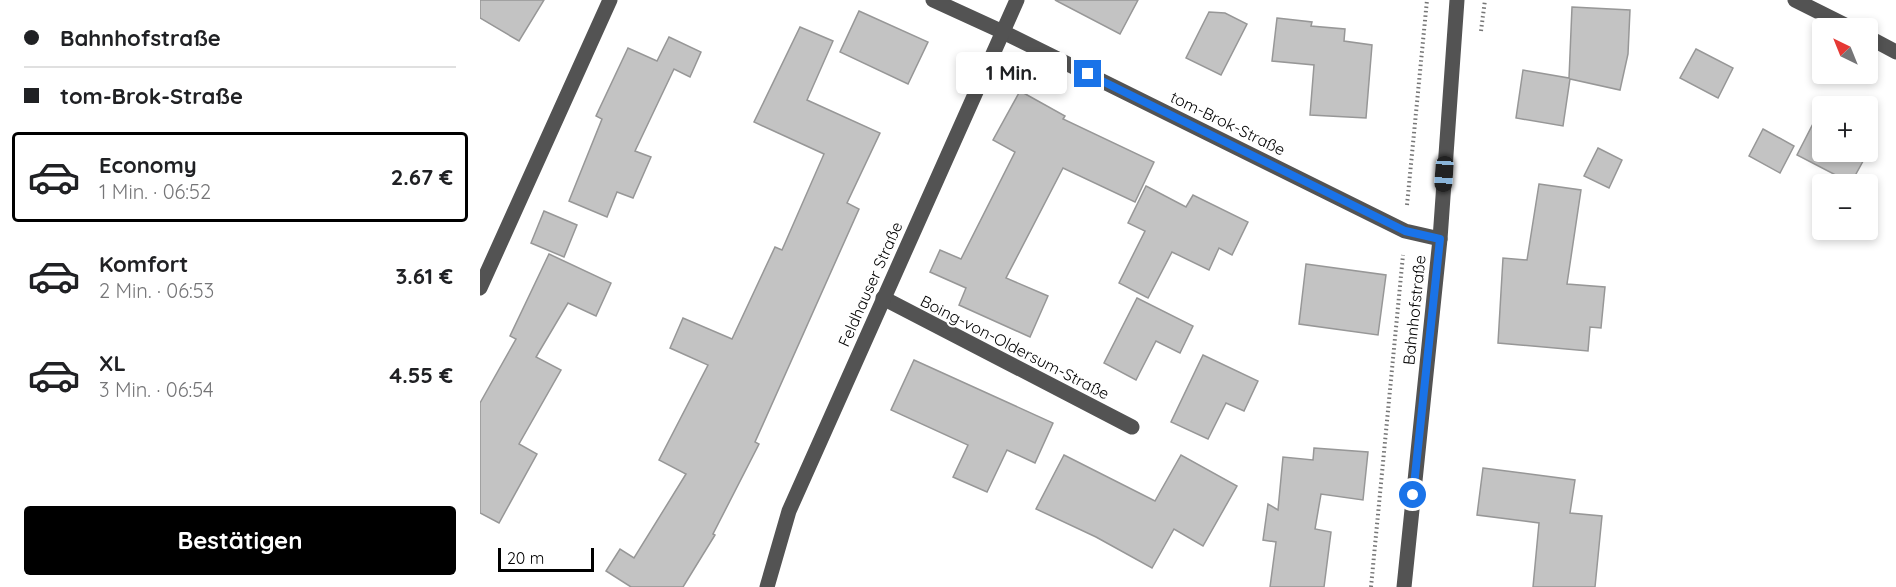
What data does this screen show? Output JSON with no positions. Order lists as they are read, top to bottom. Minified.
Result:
{"streets":{"street":["tom-Brok-Straße","Feldhauser Straße","Bahnhofstraße","Boing-von-Oldersum-Straße"]},"crossings":[["tom-Brok-Straße","Feldhauser Straße"],["tom-Brok-Straße","Bahnhofstraße"],["Feldhauser Straße","Boing-von-Oldersum-Straße"]],"scale_bar":"20 m","north":"top left","page":{"banner":["Bahnhofstraße","tom-Brok-Straße"],"map_buttons":["+","−"],"bubble":"1 Min.","list":[{"name":"Economy","note":"1 Min. · 06:52","value":"2.67 €"},{"name":"Komfort","note":"2 Min. · 06:53","value":"3.61 €"},{"name":"XL","note":"3 Min. · 06:54","value":"4.55 €"}],"buttons":"Bestätigen","scale":"20 m"}}
